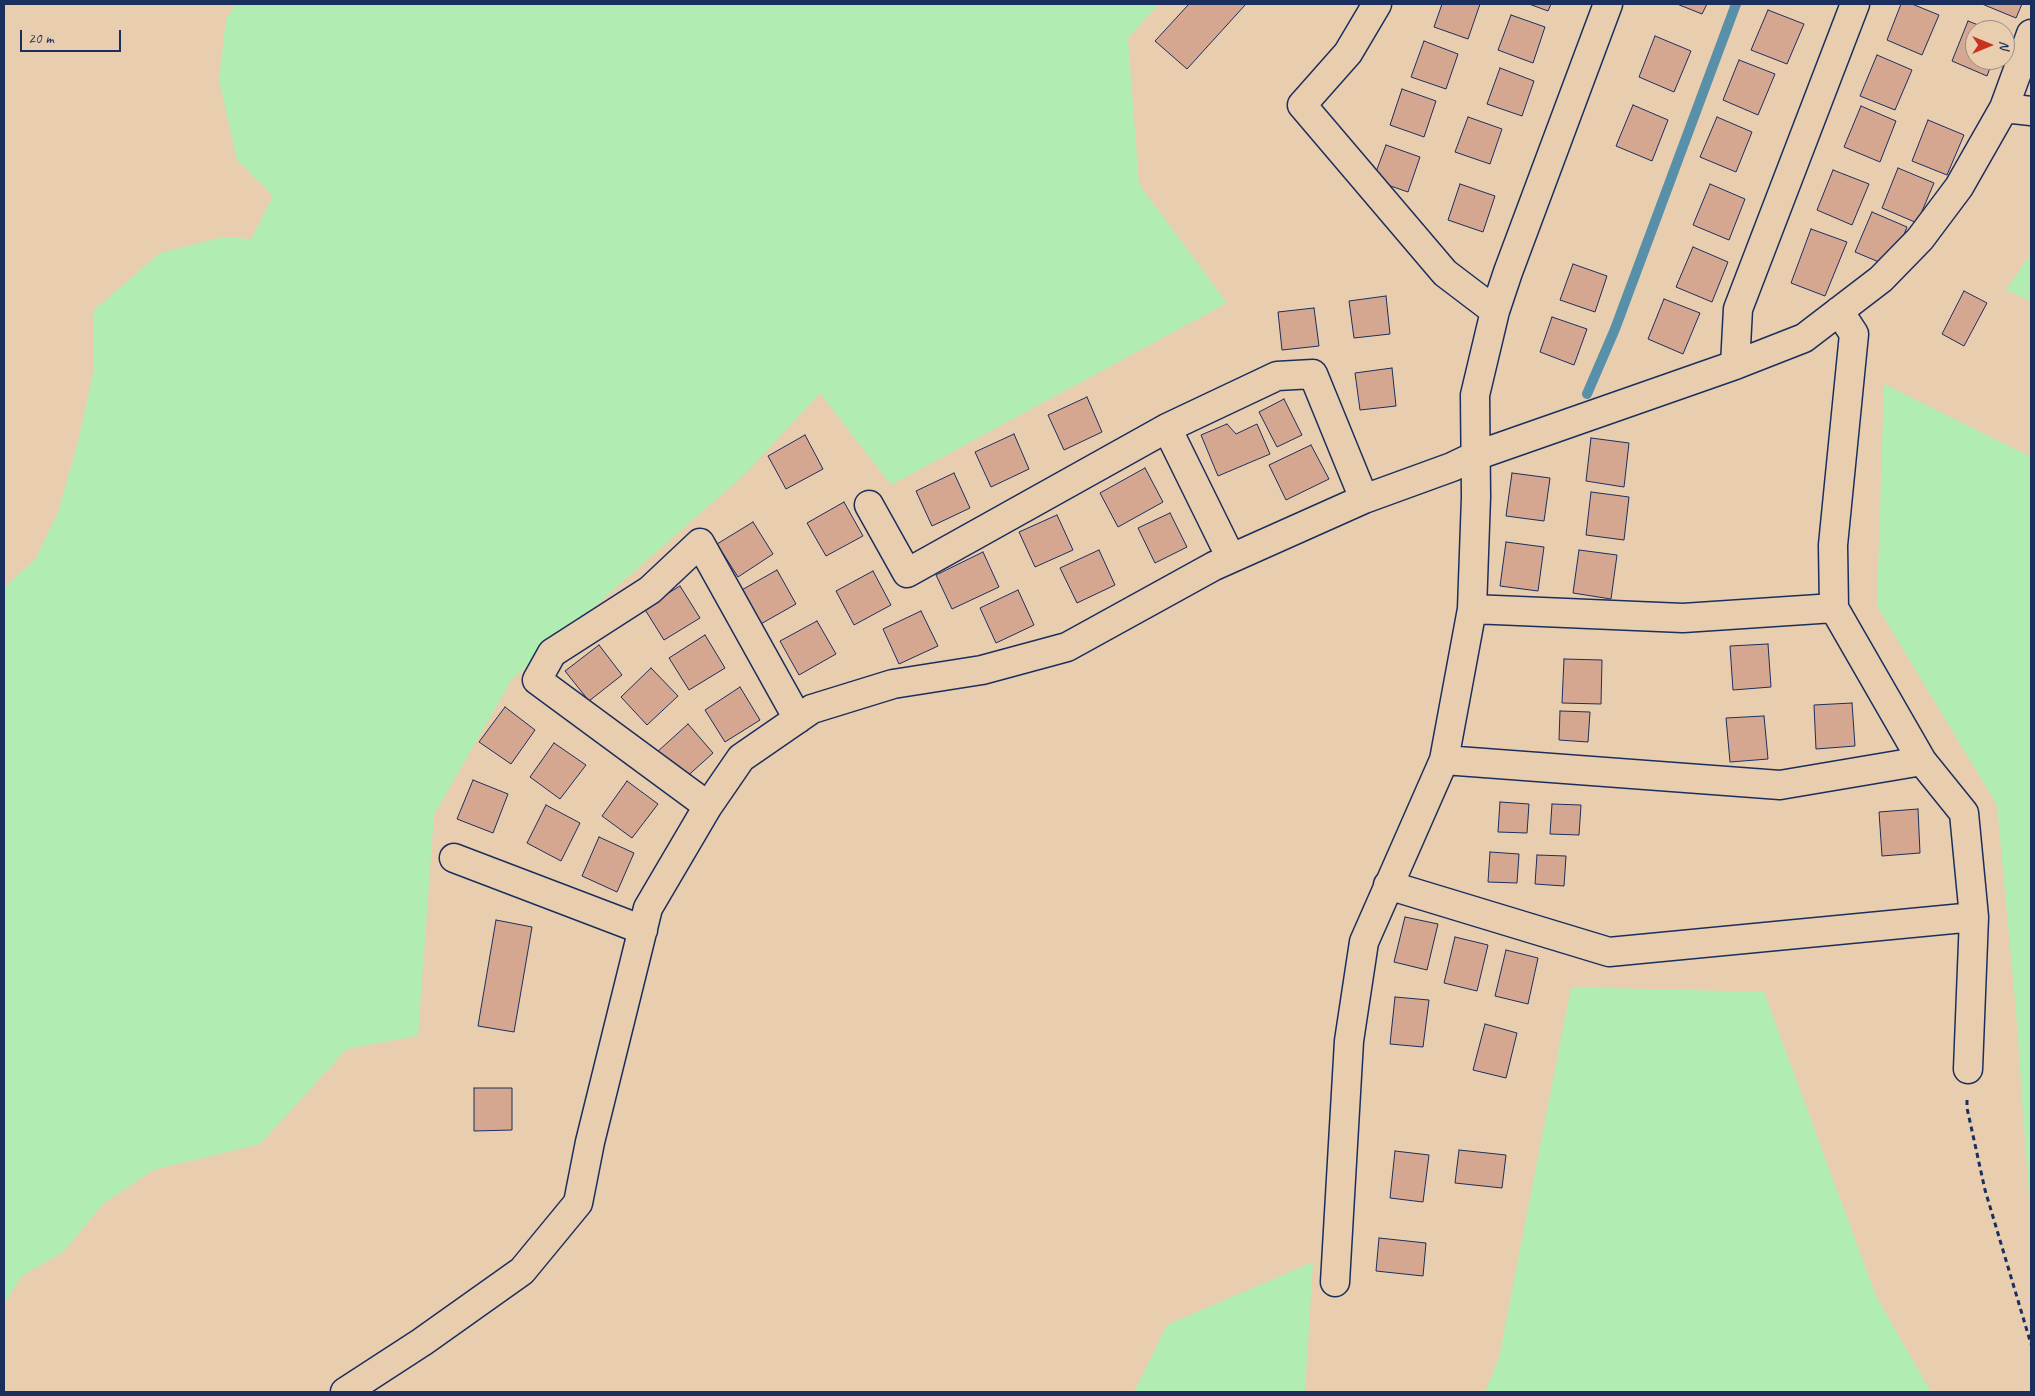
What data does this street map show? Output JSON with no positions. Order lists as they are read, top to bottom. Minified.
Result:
{"scale_bar":"20 m","north":"right"}
